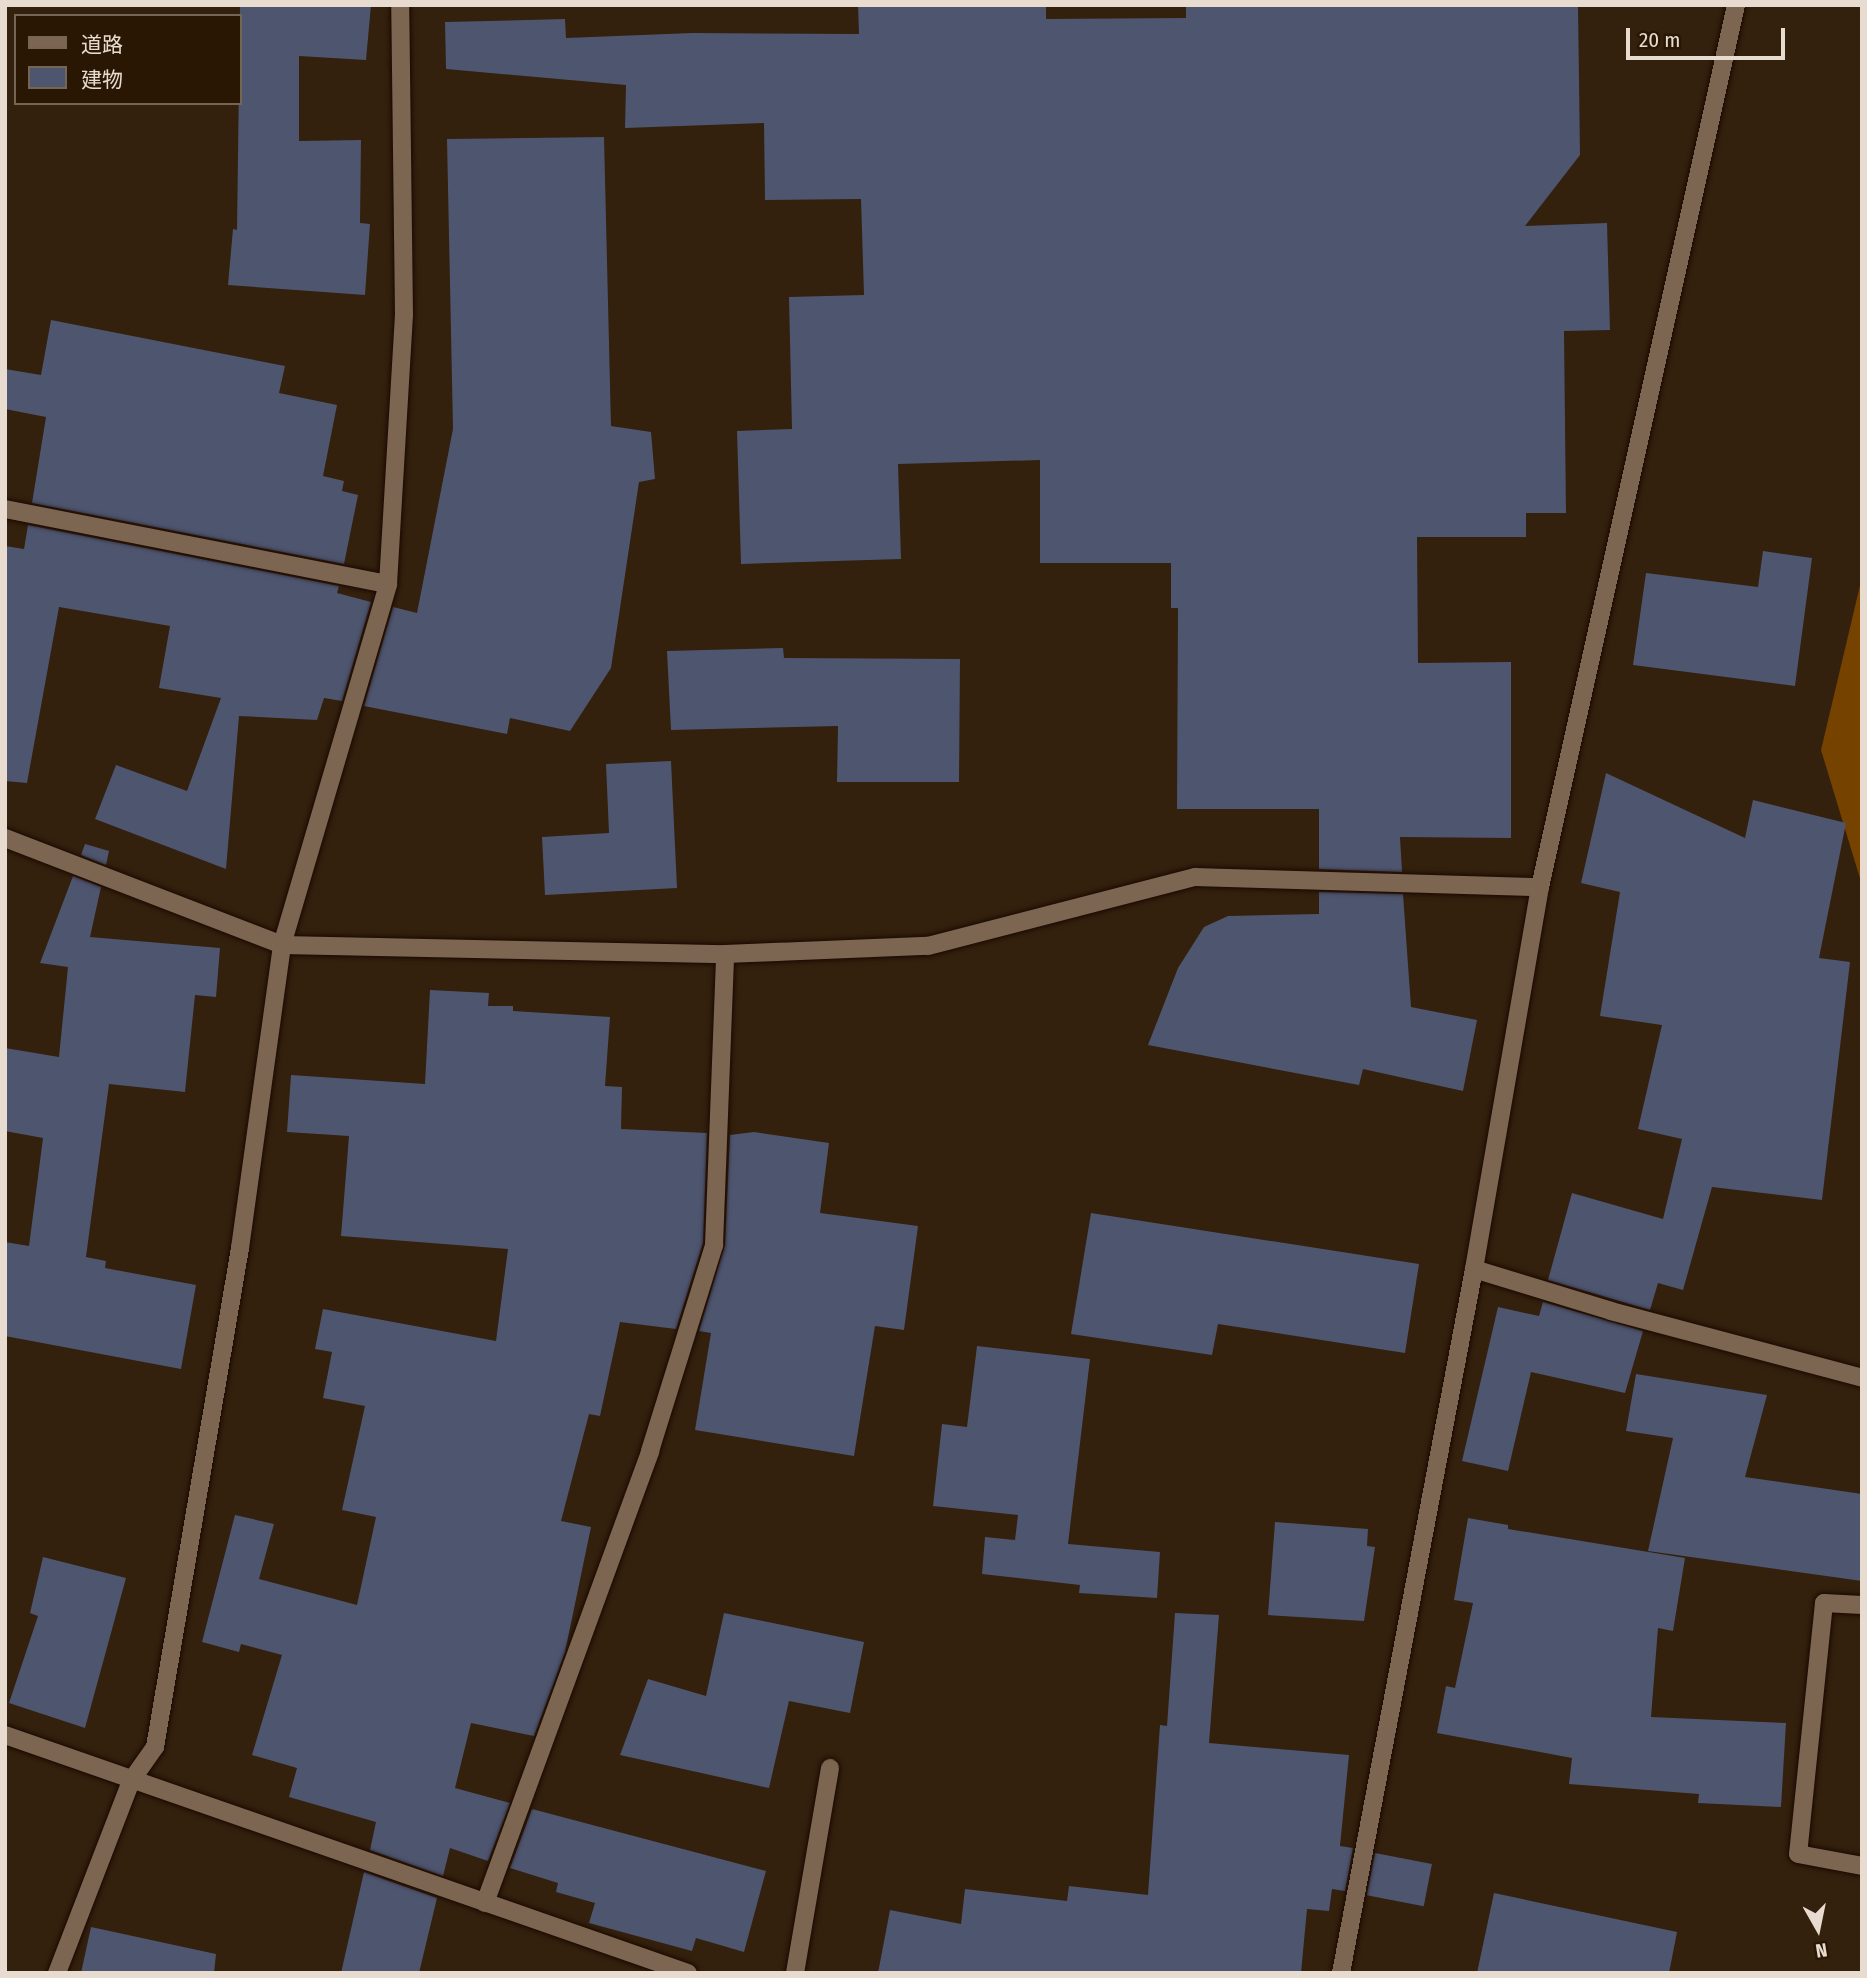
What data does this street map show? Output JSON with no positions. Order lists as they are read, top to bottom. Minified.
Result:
{"legend":["道路","建物"],"scale_bar":"20 m","north":"bottom"}
